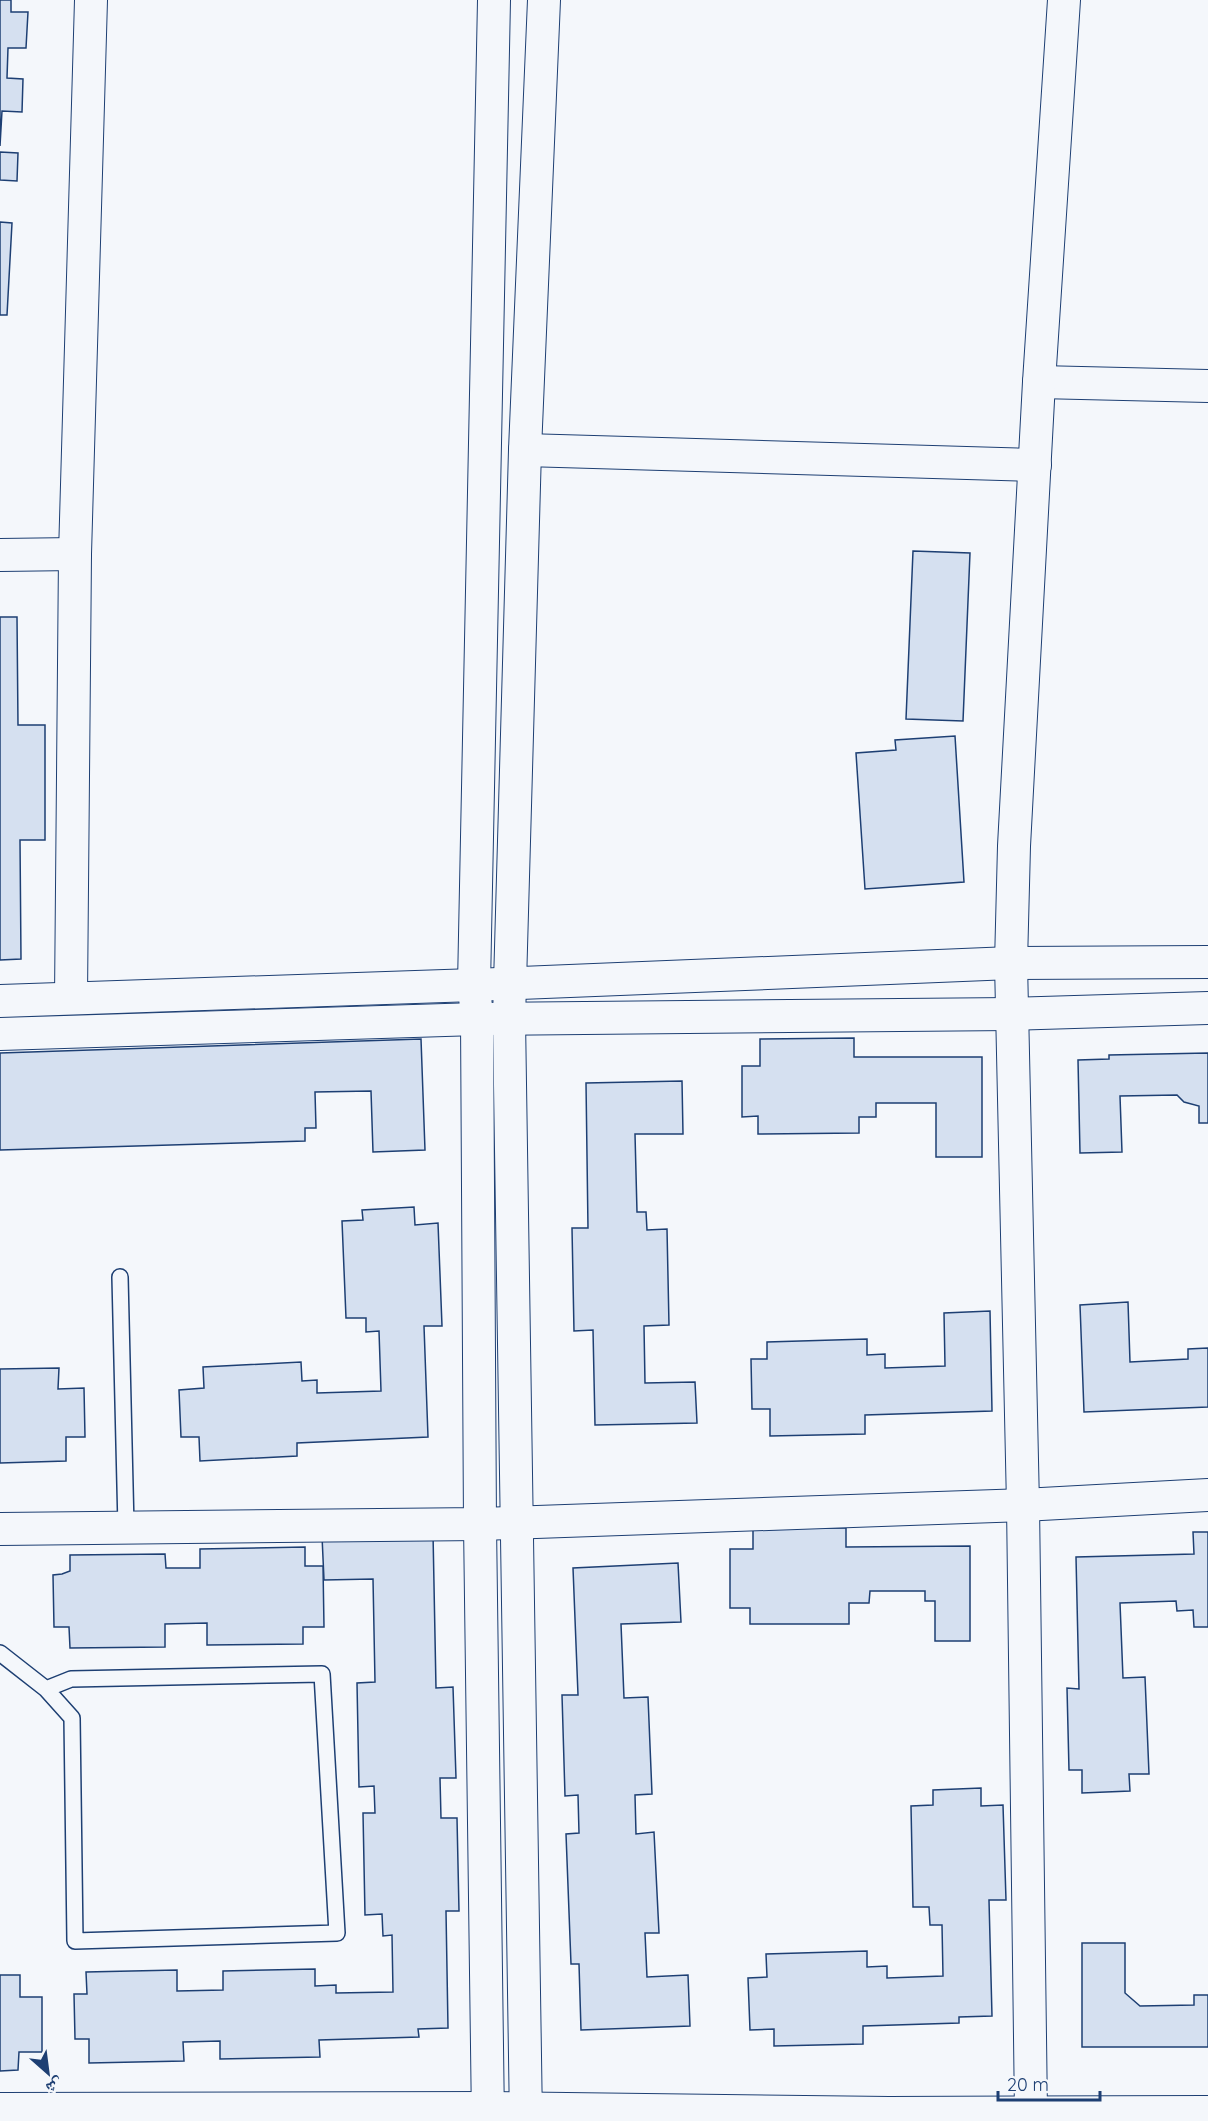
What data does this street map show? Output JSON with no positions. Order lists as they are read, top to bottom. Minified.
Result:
{"scale_bar":"20 m","north":"bottom right"}
